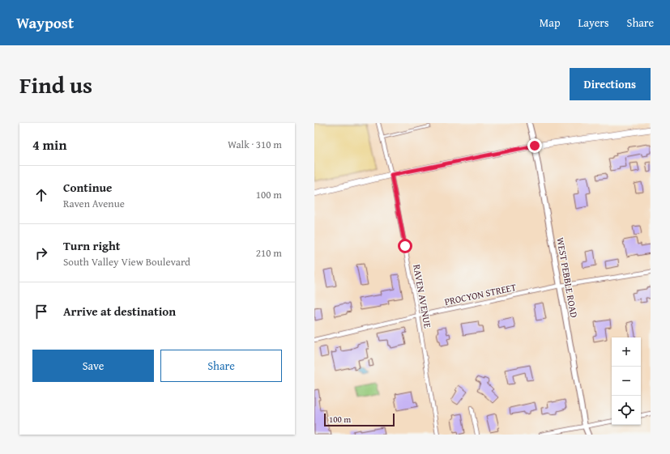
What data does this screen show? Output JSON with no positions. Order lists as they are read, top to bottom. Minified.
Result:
{"streets":{"street":["WEST PEBBLE ROAD","PROCYON STREET","RAVEN AVENUE"]},"crossings":[["WEST PEBBLE ROAD","PROCYON STREET"],["PROCYON STREET","RAVEN AVENUE"]],"scale_bar":"100 m","page":{"header":"Waypost","nav":["Map","Layers","Share"],"title":"Find us","buttons":["Directions",["Save","Share"]],"heading":["4 min","Walk · 310 m"],"list":[["Continue","Raven Avenue","100 m"],["Turn right","South Valley View Boulevard","210 m"],"Arrive at destination"],"map_buttons":["+","−"],"scale":"100 m"}}
